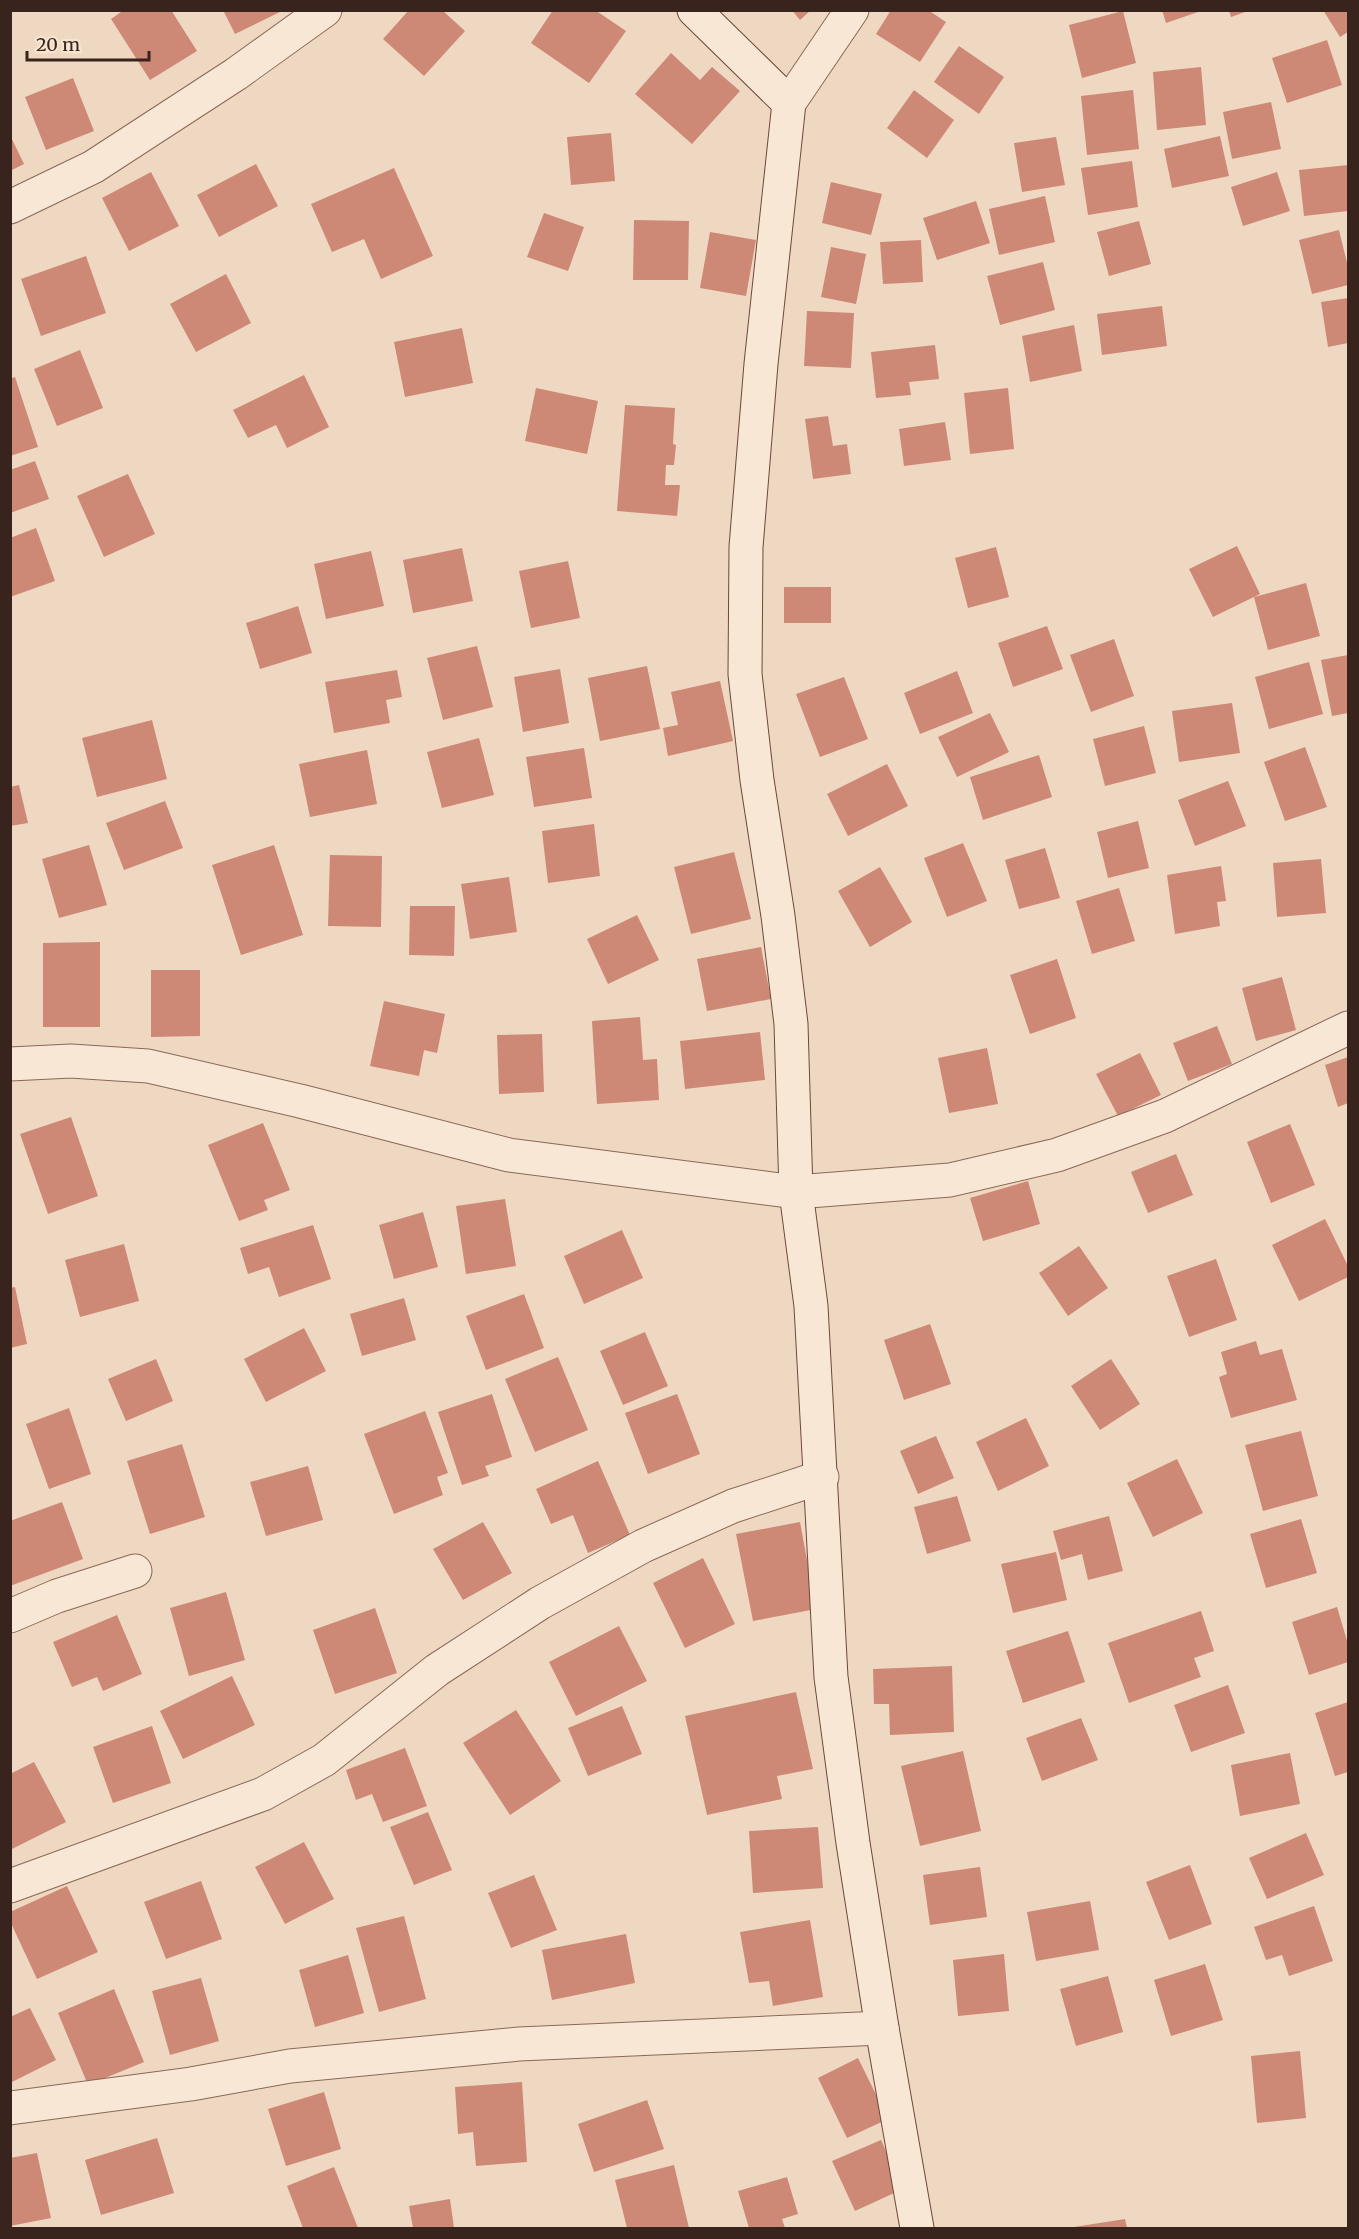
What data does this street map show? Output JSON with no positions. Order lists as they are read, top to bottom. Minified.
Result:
{"scale_bar":"20 m"}
